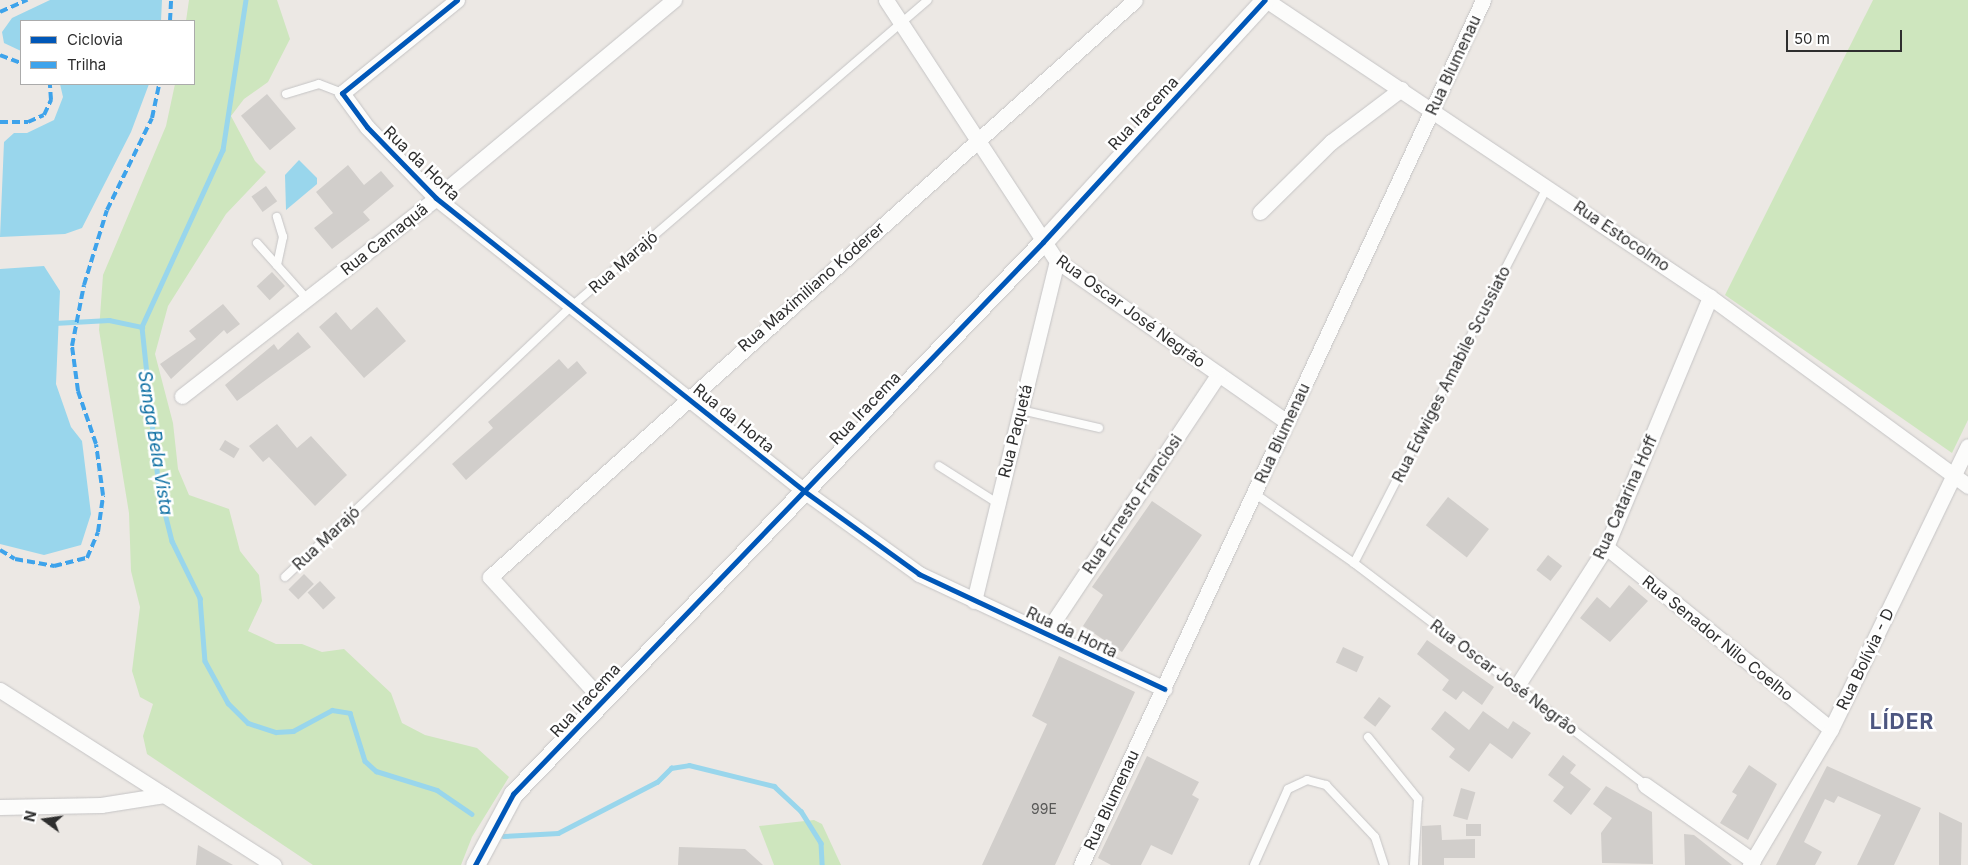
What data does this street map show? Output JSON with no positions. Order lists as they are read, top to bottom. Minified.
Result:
{"streets":{"street":["Rua Blumenau","Rua Iracema","Rua da Horta","Rua Estocolmo","Rua Camaquã","Rua Maximiliano Koderer","Rua Oscar José Negrão","Rua Paquetá","Rua Catarina Hoff","Rua Ernesto Franciosi","Rua Senador Nilo Coelho","Rua Bolívia - D"],"lane":["Rua Marajó","Rua Edwiges Amabile Scussiato"]},"crossings":[["Rua Blumenau","Rua da Horta"],["Rua Blumenau","Rua Estocolmo"],["Rua Blumenau","Rua Oscar José Negrão"],["Rua Iracema","Rua da Horta"],["Rua Iracema","Rua Estocolmo"],["Rua Iracema","Rua Maximiliano Koderer"],["Rua Iracema","Rua Oscar José Negrão"],["Rua da Horta","Rua Camaquã"],["Rua da Horta","Rua Marajó"],["Rua da Horta","Rua Maximiliano Koderer"],["Rua da Horta","Rua Paquetá"],["Rua da Horta","Rua Ernesto Franciosi"],["Rua Estocolmo","Rua Edwiges Amabile Scussiato"],["Rua Estocolmo","Rua Catarina Hoff"],["Rua Estocolmo","Rua Bolívia - D"],["Rua Marajó","Rua Oscar José Negrão"],["Rua Maximiliano Koderer","Rua Oscar José Negrão"],["Rua Oscar José Negrão","Rua Edwiges Amabile Scussiato"],["Rua Oscar José Negrão","Rua Paquetá"],["Rua Oscar José Negrão","Rua Catarina Hoff"],["Rua Oscar José Negrão","Rua Ernesto Franciosi"],["Rua Oscar José Negrão","Rua Bolívia - D"],["Rua Catarina Hoff","Rua Senador Nilo Coelho"],["Rua Senador Nilo Coelho","Rua Bolívia - D"]],"districts":["LÍDER"],"water":["Sanga Bela Vista"],"house_numbers":["99E"],"legend":["Ciclovia","Trilha"],"scale_bar":"50 m","north":"left"}
